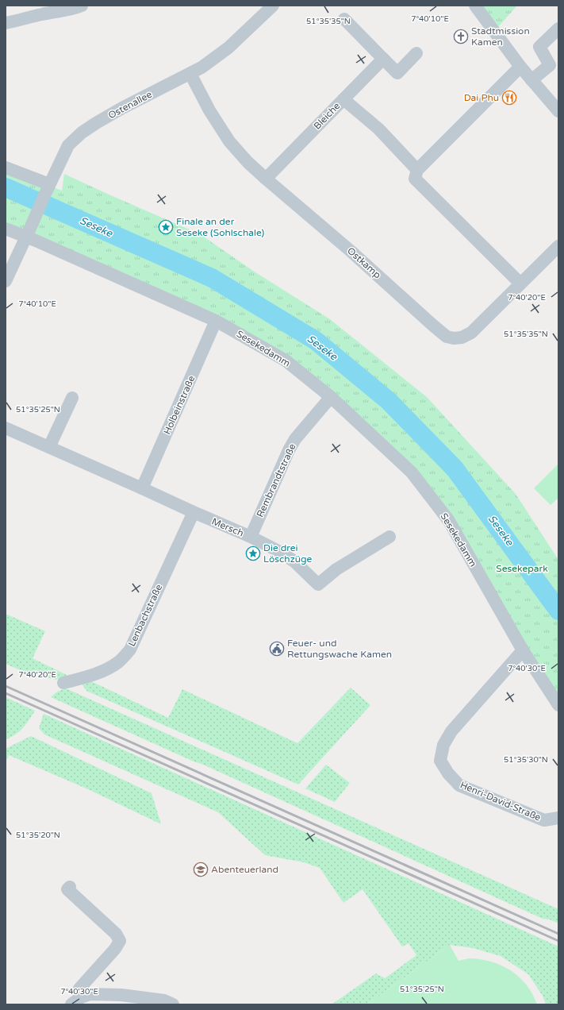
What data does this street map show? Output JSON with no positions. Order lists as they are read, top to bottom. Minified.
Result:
{"streets":{"street":["Ostenallee","Bleiche","Ostkamp","Sesekedamm","Holbeinstraße","Rembrandtstraße","Mersch","Lenbachstraße","Henri-David-Straße"]},"crossings":[["Ostenallee","Ostkamp"],["Ostenallee","Sesekedamm"],["Bleiche","Ostkamp"],["Sesekedamm","Holbeinstraße"],["Sesekedamm","Rembrandtstraße"],["Sesekedamm","Henri-David-Straße"],["Holbeinstraße","Mersch"],["Rembrandtstraße","Mersch"],["Mersch","Lenbachstraße"]],"water":["Seseke"],"parks":["Sesekepark"],"places":{"church":["Stadtmission Kamen"],"restaurant":["Dai Phu"],"place":["Finale an der Seseke (Sohlschale)","Die drei Löschzüge"],"public building":["Feuer- und Rettungswache Kamen"],"school or university":["Abenteuerland"]},"coordinates":["7°40'10\"E","51°35'35\"N","7°40'20\"E","51°35'25\"N","7°40'30\"E","51°35'30\"N","51°35'20\"N"]}
